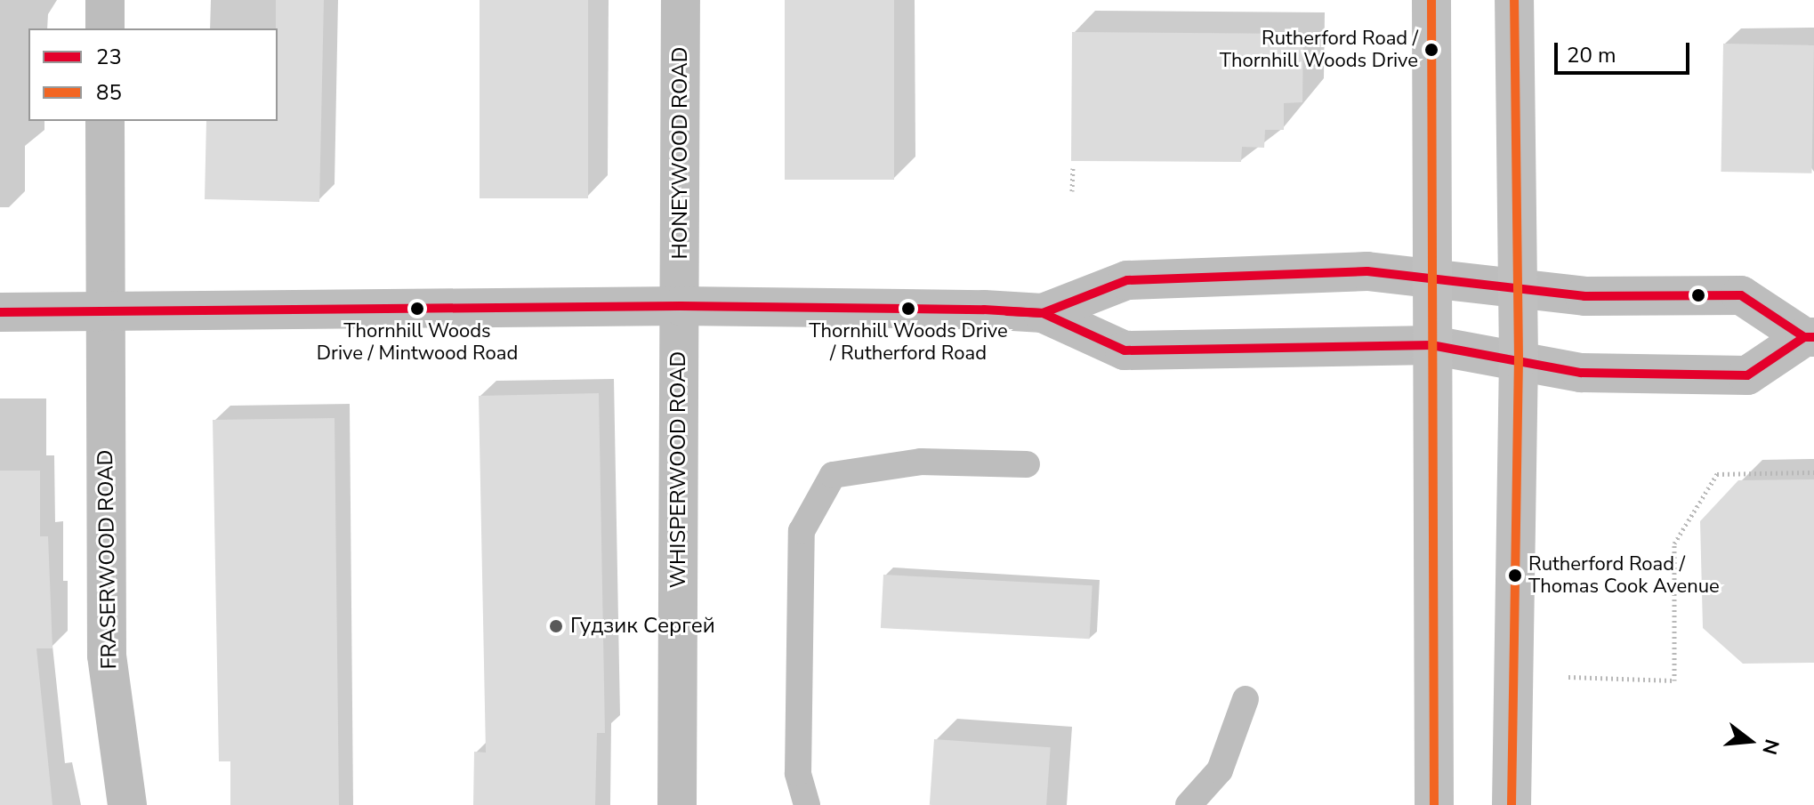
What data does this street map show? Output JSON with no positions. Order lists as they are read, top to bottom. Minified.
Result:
{"streets":{"street":["HONEYWOOD ROAD","WHISPERWOOD ROAD","FRASERWOOD ROAD"]},"crossings":[["HONEYWOOD ROAD","WHISPERWOOD ROAD"]],"places":["Rutherford Road / Thornhill Woods Drive","Thornhill Woods Drive / Mintwood Road","Thornhill Woods Drive / Rutherford Road","Rutherford Road / Thomas Cook Avenue","Гудзик Сергей"],"lines":["transit line 85","transit line 23"],"legend":["23","85"],"scale_bar":"20 m","north":"right"}
